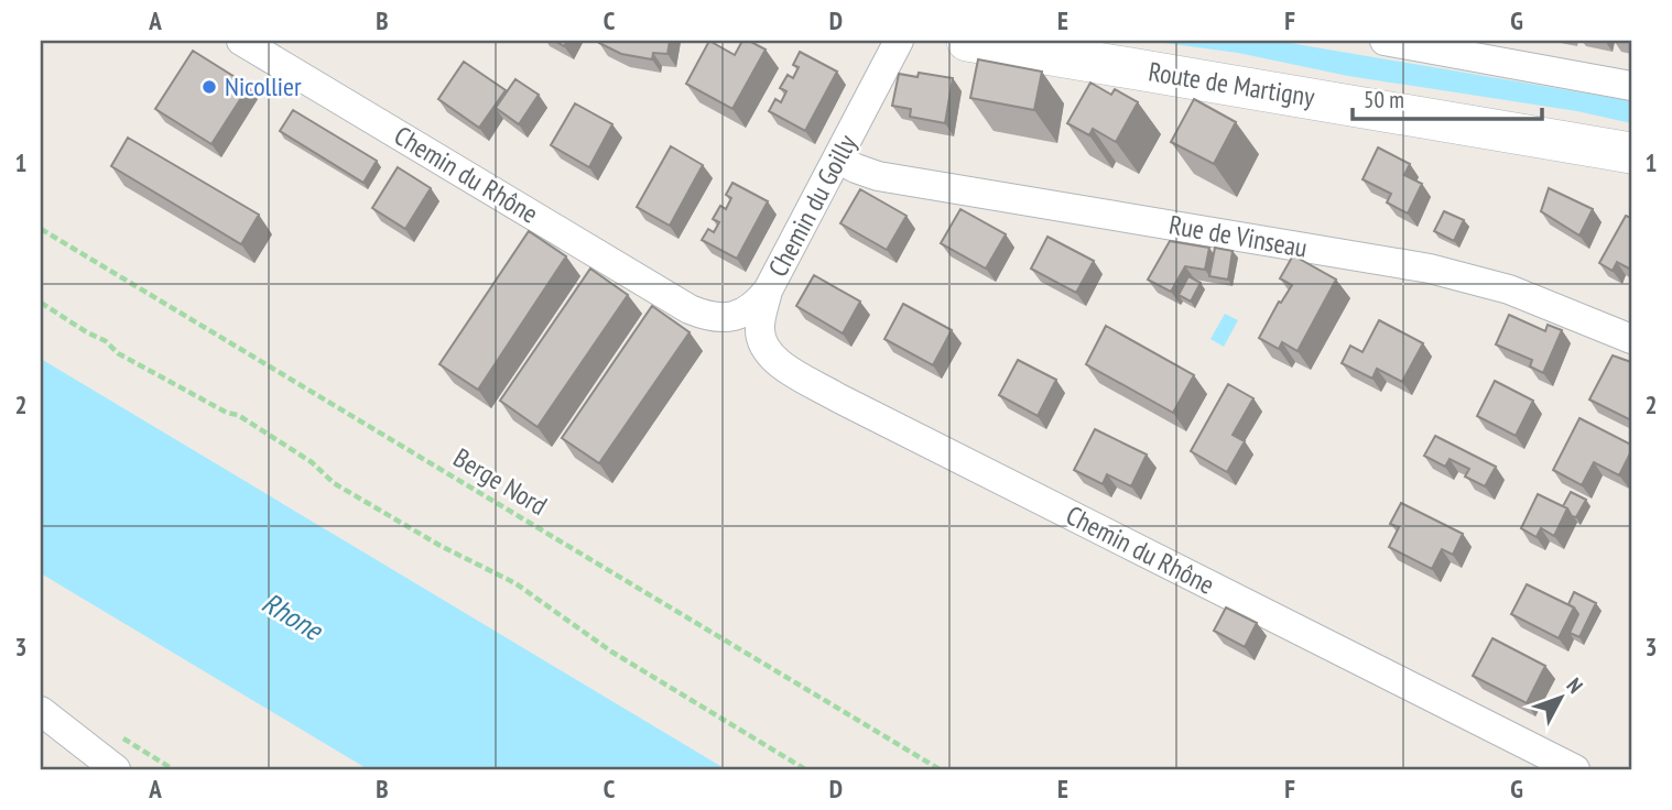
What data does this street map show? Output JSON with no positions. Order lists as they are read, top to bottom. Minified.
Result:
{"streets":{"main road":["Route de Martigny"],"street":["Chemin du Rhône","Chemin du Goilly","Rue de Vinseau"],"path":["Berge Nord"]},"crossings":[["Chemin du Rhône","Chemin du Goilly"],["Chemin du Goilly","Rue de Vinseau"]],"water":["Rhone"],"places":["Nicollier"],"scale_bar":"50 m","north":"top right","grid":{"columns":["A","B","C","D","E","F","G"],"rows":["1","2","3"]}}
